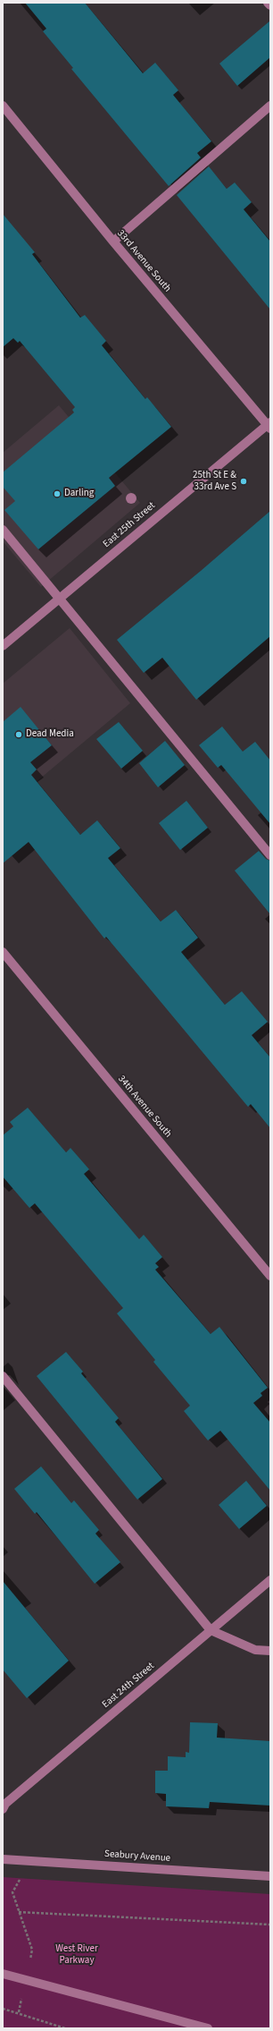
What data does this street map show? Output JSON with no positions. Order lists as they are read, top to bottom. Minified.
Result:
{"streets":{"street":["33rd Avenue South","East 25th Street","34th Avenue South","East 24th Street","Seabury Avenue"]},"crossings":[["33rd Avenue South","East 25th Street"]],"parks":["West River Parkway"],"places":["25th St E & 33rd Ave S","Darling","Dead Media"]}
